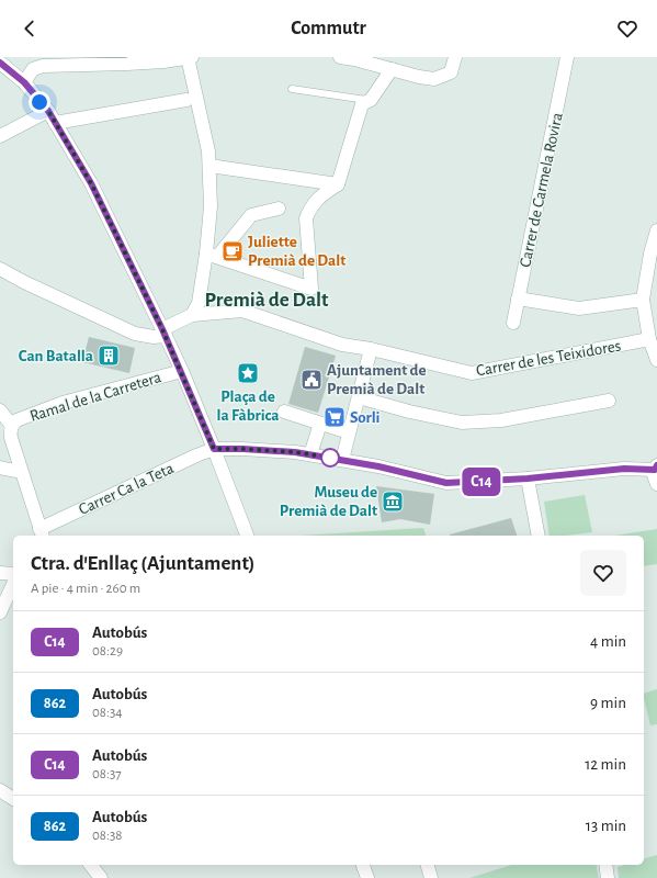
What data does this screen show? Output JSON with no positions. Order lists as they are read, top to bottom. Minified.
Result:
{"streets":{"street":["Carrer de Carmela Rovira","Carrer de les Teixidores","Ramal de la Carretera","Carrer Ca la Teta"]},"districts":["Premià de Dalt"],"places":{"cafe":["Juliette Premià de Dalt"],"building":["Can Batalla"],"place":["Plaça de la Fàbrica"],"public building":["Ajuntament de Premià de Dalt"],"supermarket":["Sorli"],"museum":["Museu de Premià de Dalt"]},"lines":["bus line C14"],"page":{"header":"Commutr","on_map":"C14","heading":["Ctra. d'Enllaç (Ajuntament)","A pie · 4 min · 260 m"],"list":[{"mark":"C14","name":"Autobús","note":"08:29","value":"4 min"},{"mark":"862","name":"Autobús","note":"08:34","value":"9 min"},{"mark":"C14","name":"Autobús","note":"08:37","value":"12 min"},{"mark":"862","name":"Autobús","note":"08:38","value":"13 min"}]}}
